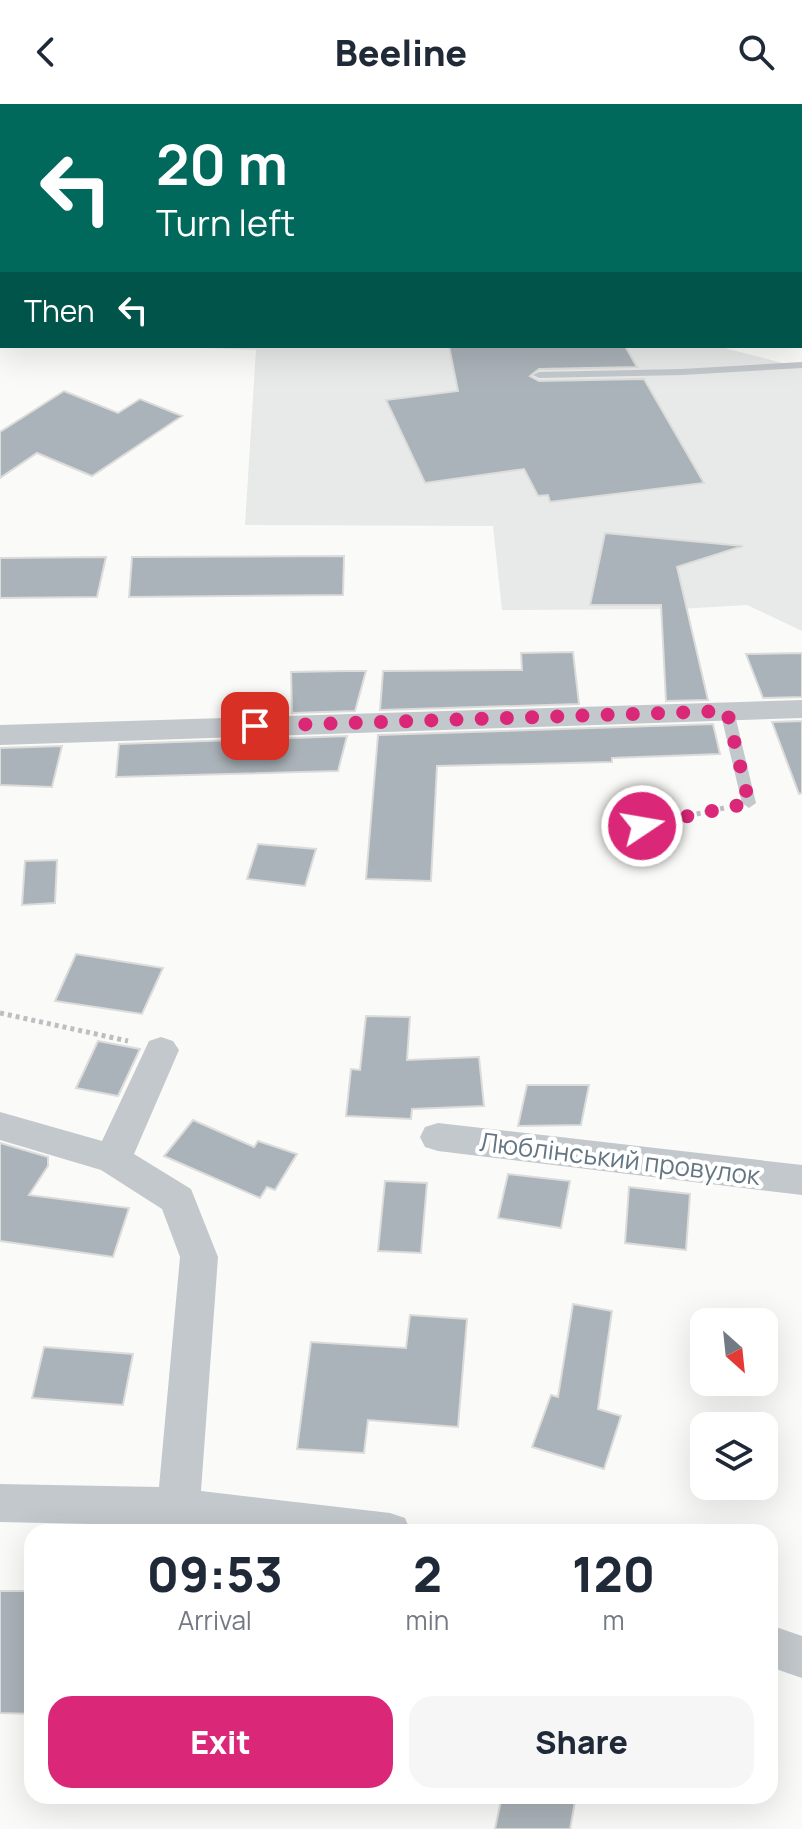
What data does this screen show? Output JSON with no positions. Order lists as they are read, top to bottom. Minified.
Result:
{"streets":{"street":["Люблінський провулок"]},"north":"bottom right","page":{"header":"Beeline","turn":["20 m","Turn left"],"then":"Then","eta":["09:53","Arrival","2","min","120","m"],"buttons":["Exit","Share"]}}
